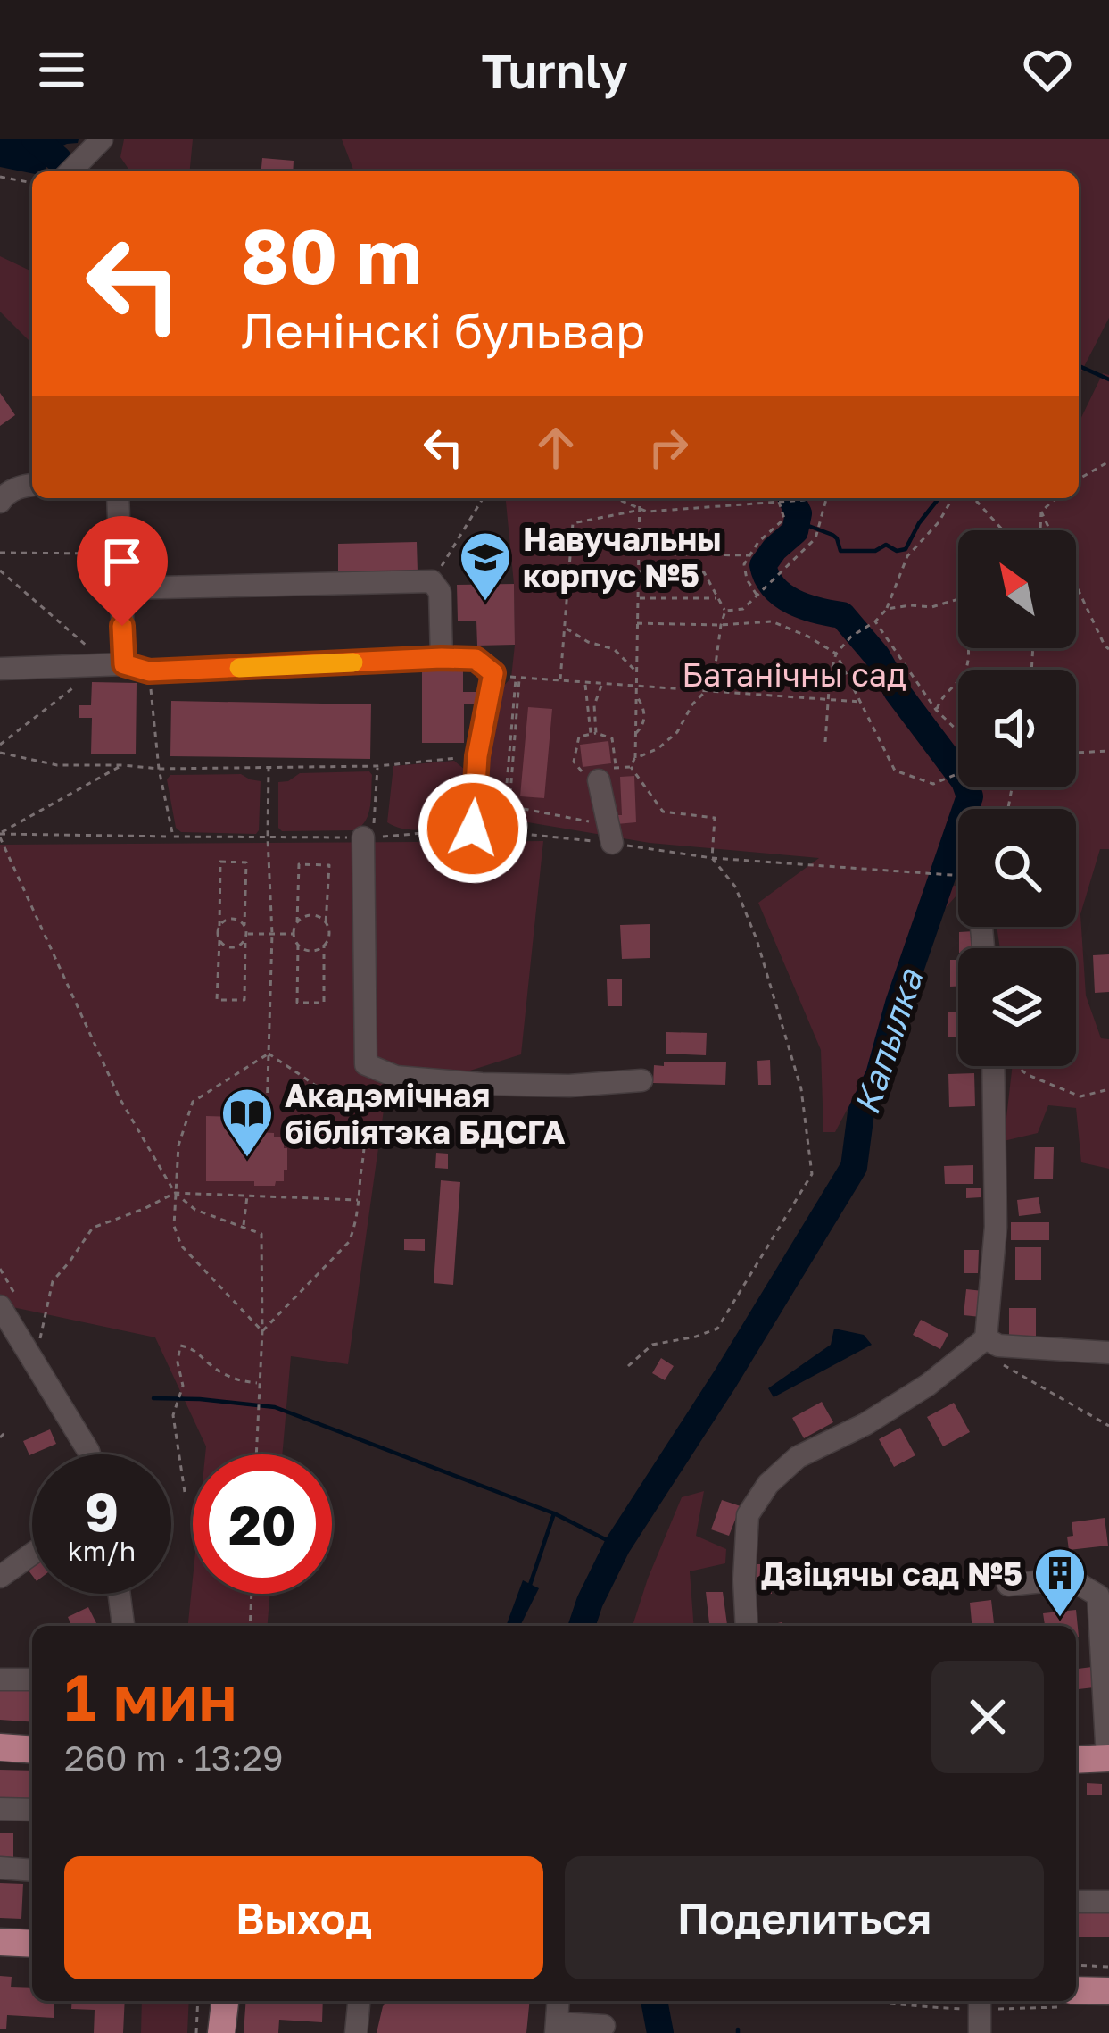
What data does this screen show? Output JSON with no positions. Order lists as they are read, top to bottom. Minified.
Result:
{"water":["Капылка"],"parks":["Батанічны сад"],"places":{"school or university":["Навучальны корпус №5"],"library":["Акадэмічная бібліятэка БДСГА"],"building":["Дзіцячы сад №5"]},"north":"top left","page":{"header":"Turnly","turn":["80 m","Ленінскі бульвар"],"speed":"9 km/h","limit":"20","heading":["1 мин","260 m · 13:29"],"buttons":["Выход","Поделиться"]}}
